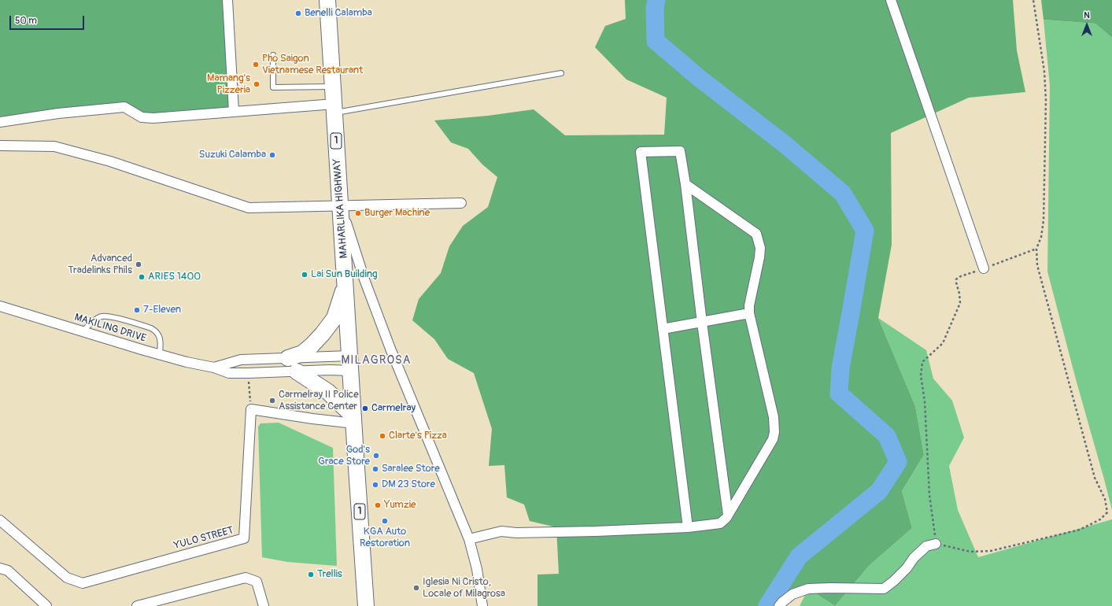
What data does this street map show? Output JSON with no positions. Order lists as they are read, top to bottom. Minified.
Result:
{"streets":{"highway":["1","MAHARLIKA HIGHWAY"],"street":["MAKILING DRIVE","YULO STREET"]},"crossings":[["MAHARLIKA HIGHWAY","MAKILING DRIVE"]],"districts":["MILAGROSA"],"places":["Benelli Calamba","Pho Saigon Vietnamese Restaurant","Mamang's Pizzeria","Suzuki Calamba","Burger Machine","Advanced Tradelinks Phils","Lai Sun Building","ARIES 1400","7-Eleven","Carmelray II Police Assistance Center","Carmelray","Clarte's Pizza","God's Grace Store","Saralee Store","DM 23 Store","Yumzie","KGA Auto Restoration","Trellis","Iglesia Ni Cristo, Locale of Milagrosa"],"scale_bar":"50 m","north":"top"}
